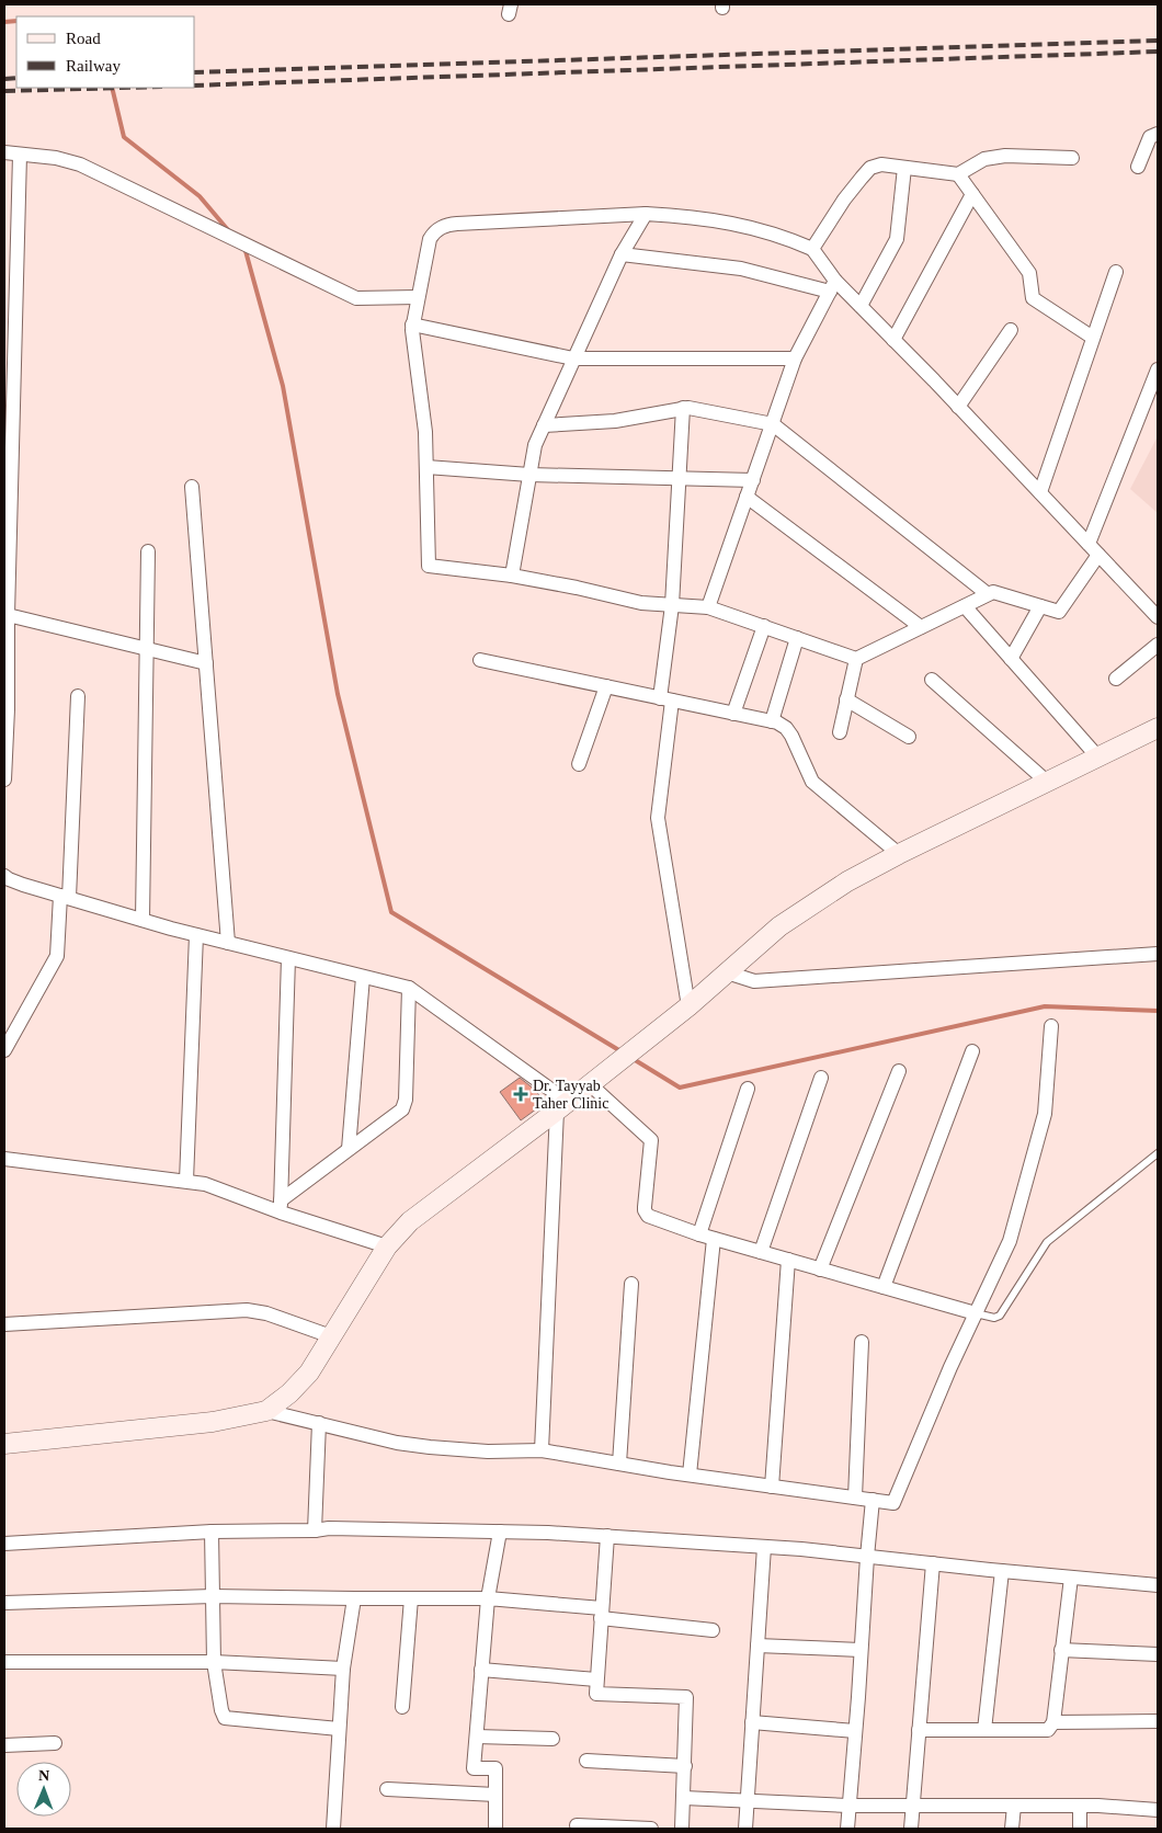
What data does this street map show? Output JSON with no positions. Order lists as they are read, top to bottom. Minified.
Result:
{"places":{"health":["Dr. Tayyab Taher Clinic"]},"legend":["Road","Railway"],"north":"top"}
